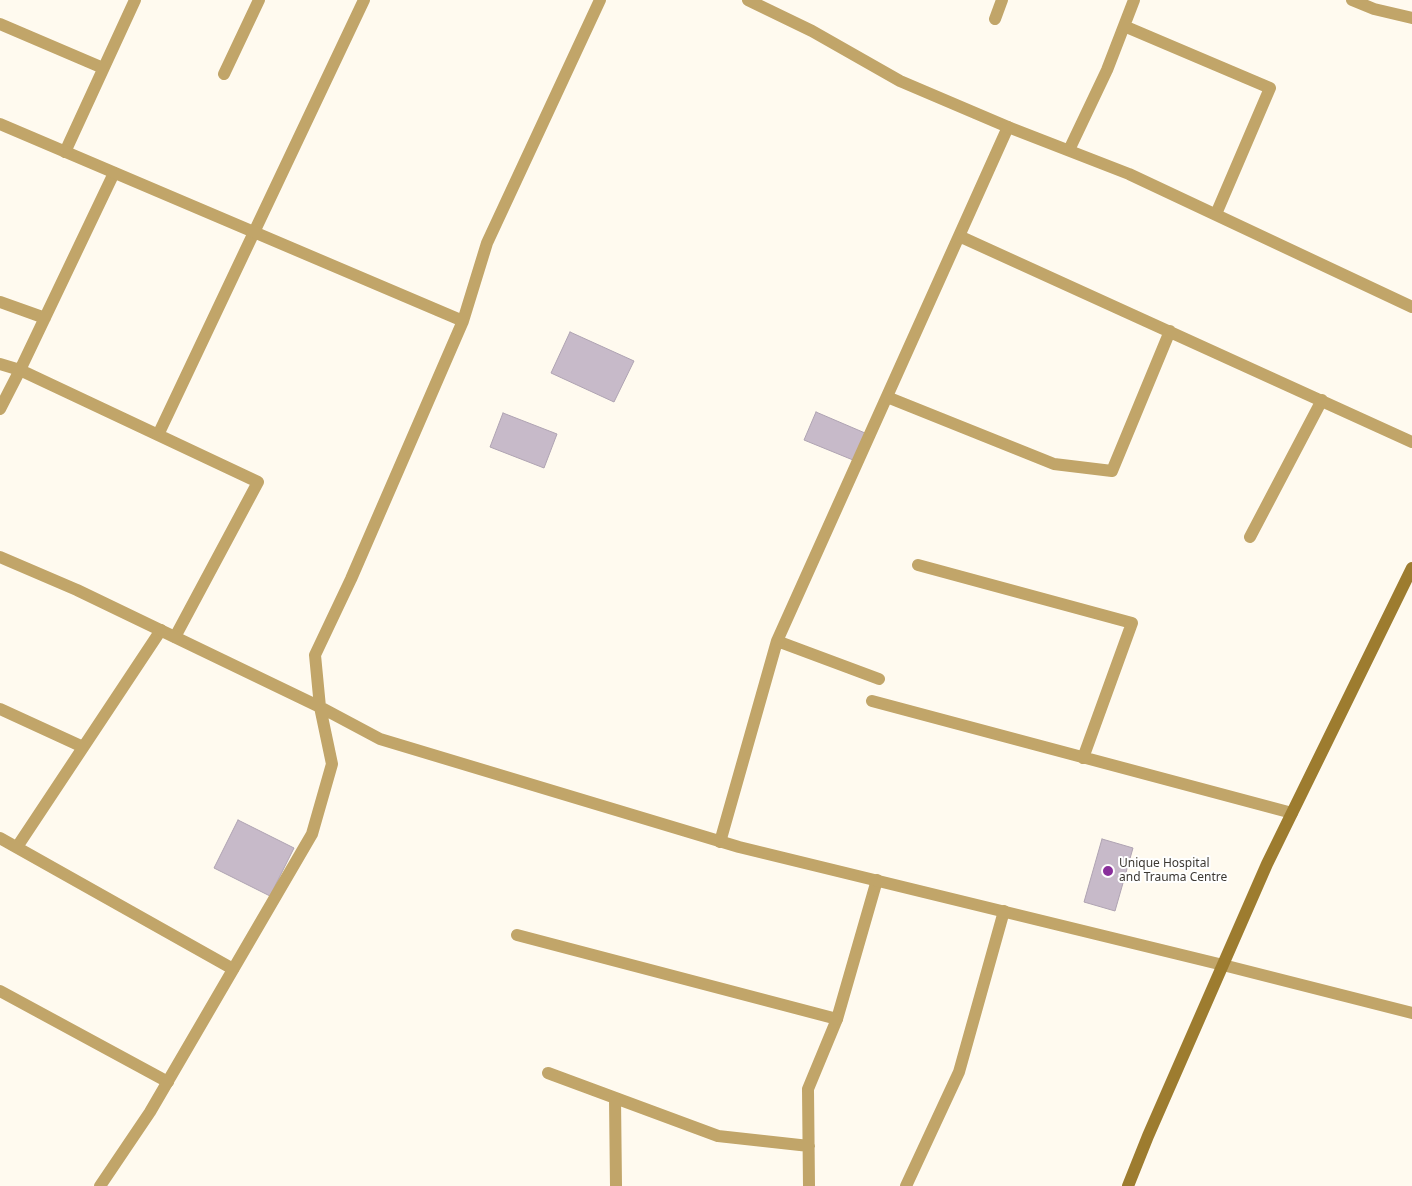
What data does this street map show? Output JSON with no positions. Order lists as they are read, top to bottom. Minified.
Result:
{"places":["Unique Hospital and Trauma Centre"]}
